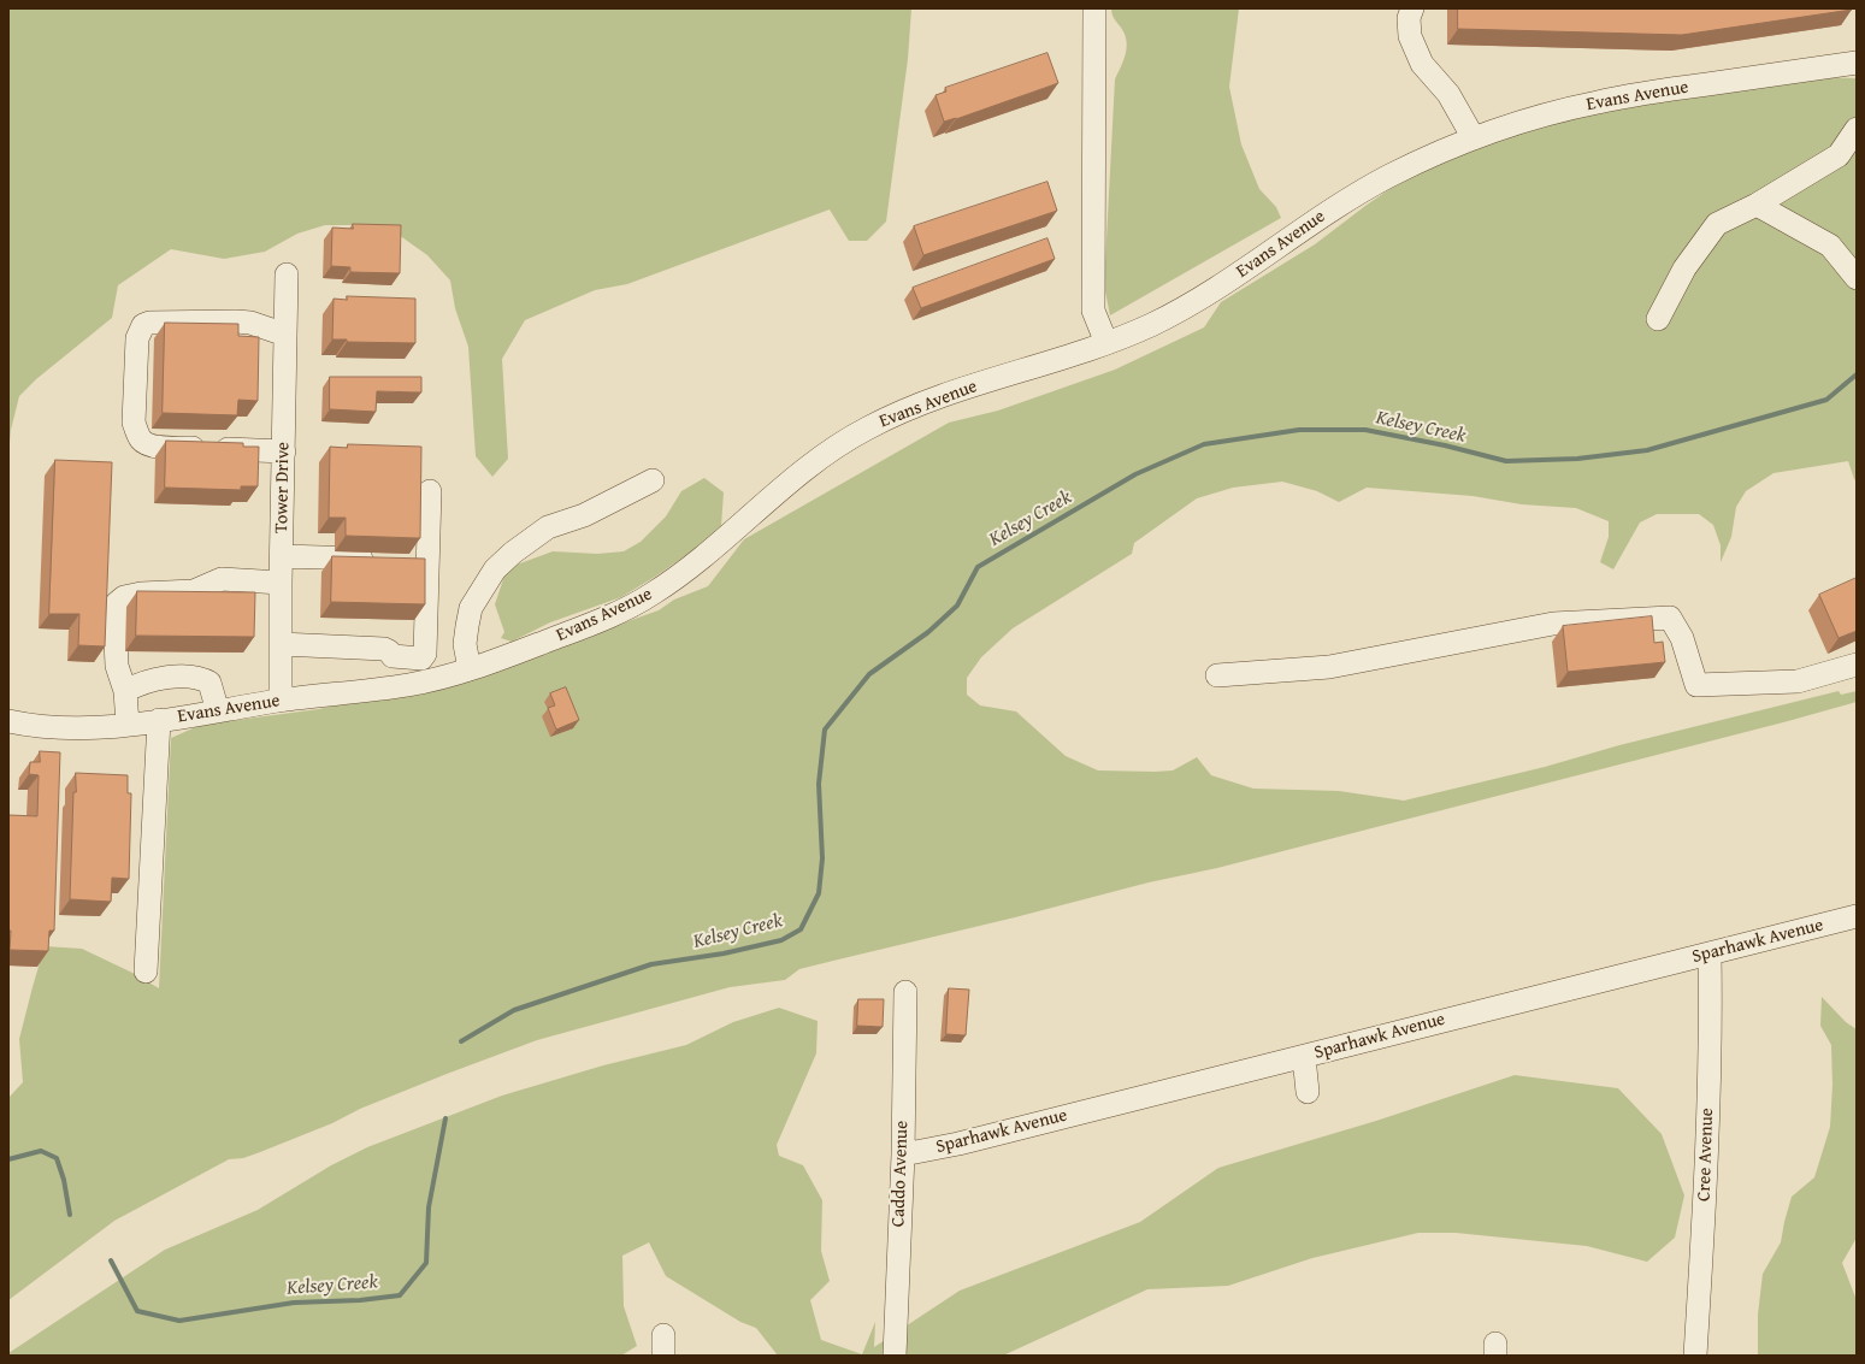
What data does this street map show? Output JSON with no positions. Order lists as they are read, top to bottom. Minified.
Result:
{"streets":{"street":["Evans Avenue","Tower Drive","Sparhawk Avenue","Cree Avenue","Caddo Avenue"]},"crossings":[["Evans Avenue","Tower Drive"],["Sparhawk Avenue","Cree Avenue"],["Sparhawk Avenue","Caddo Avenue"]],"water":["Kelsey Creek"]}
